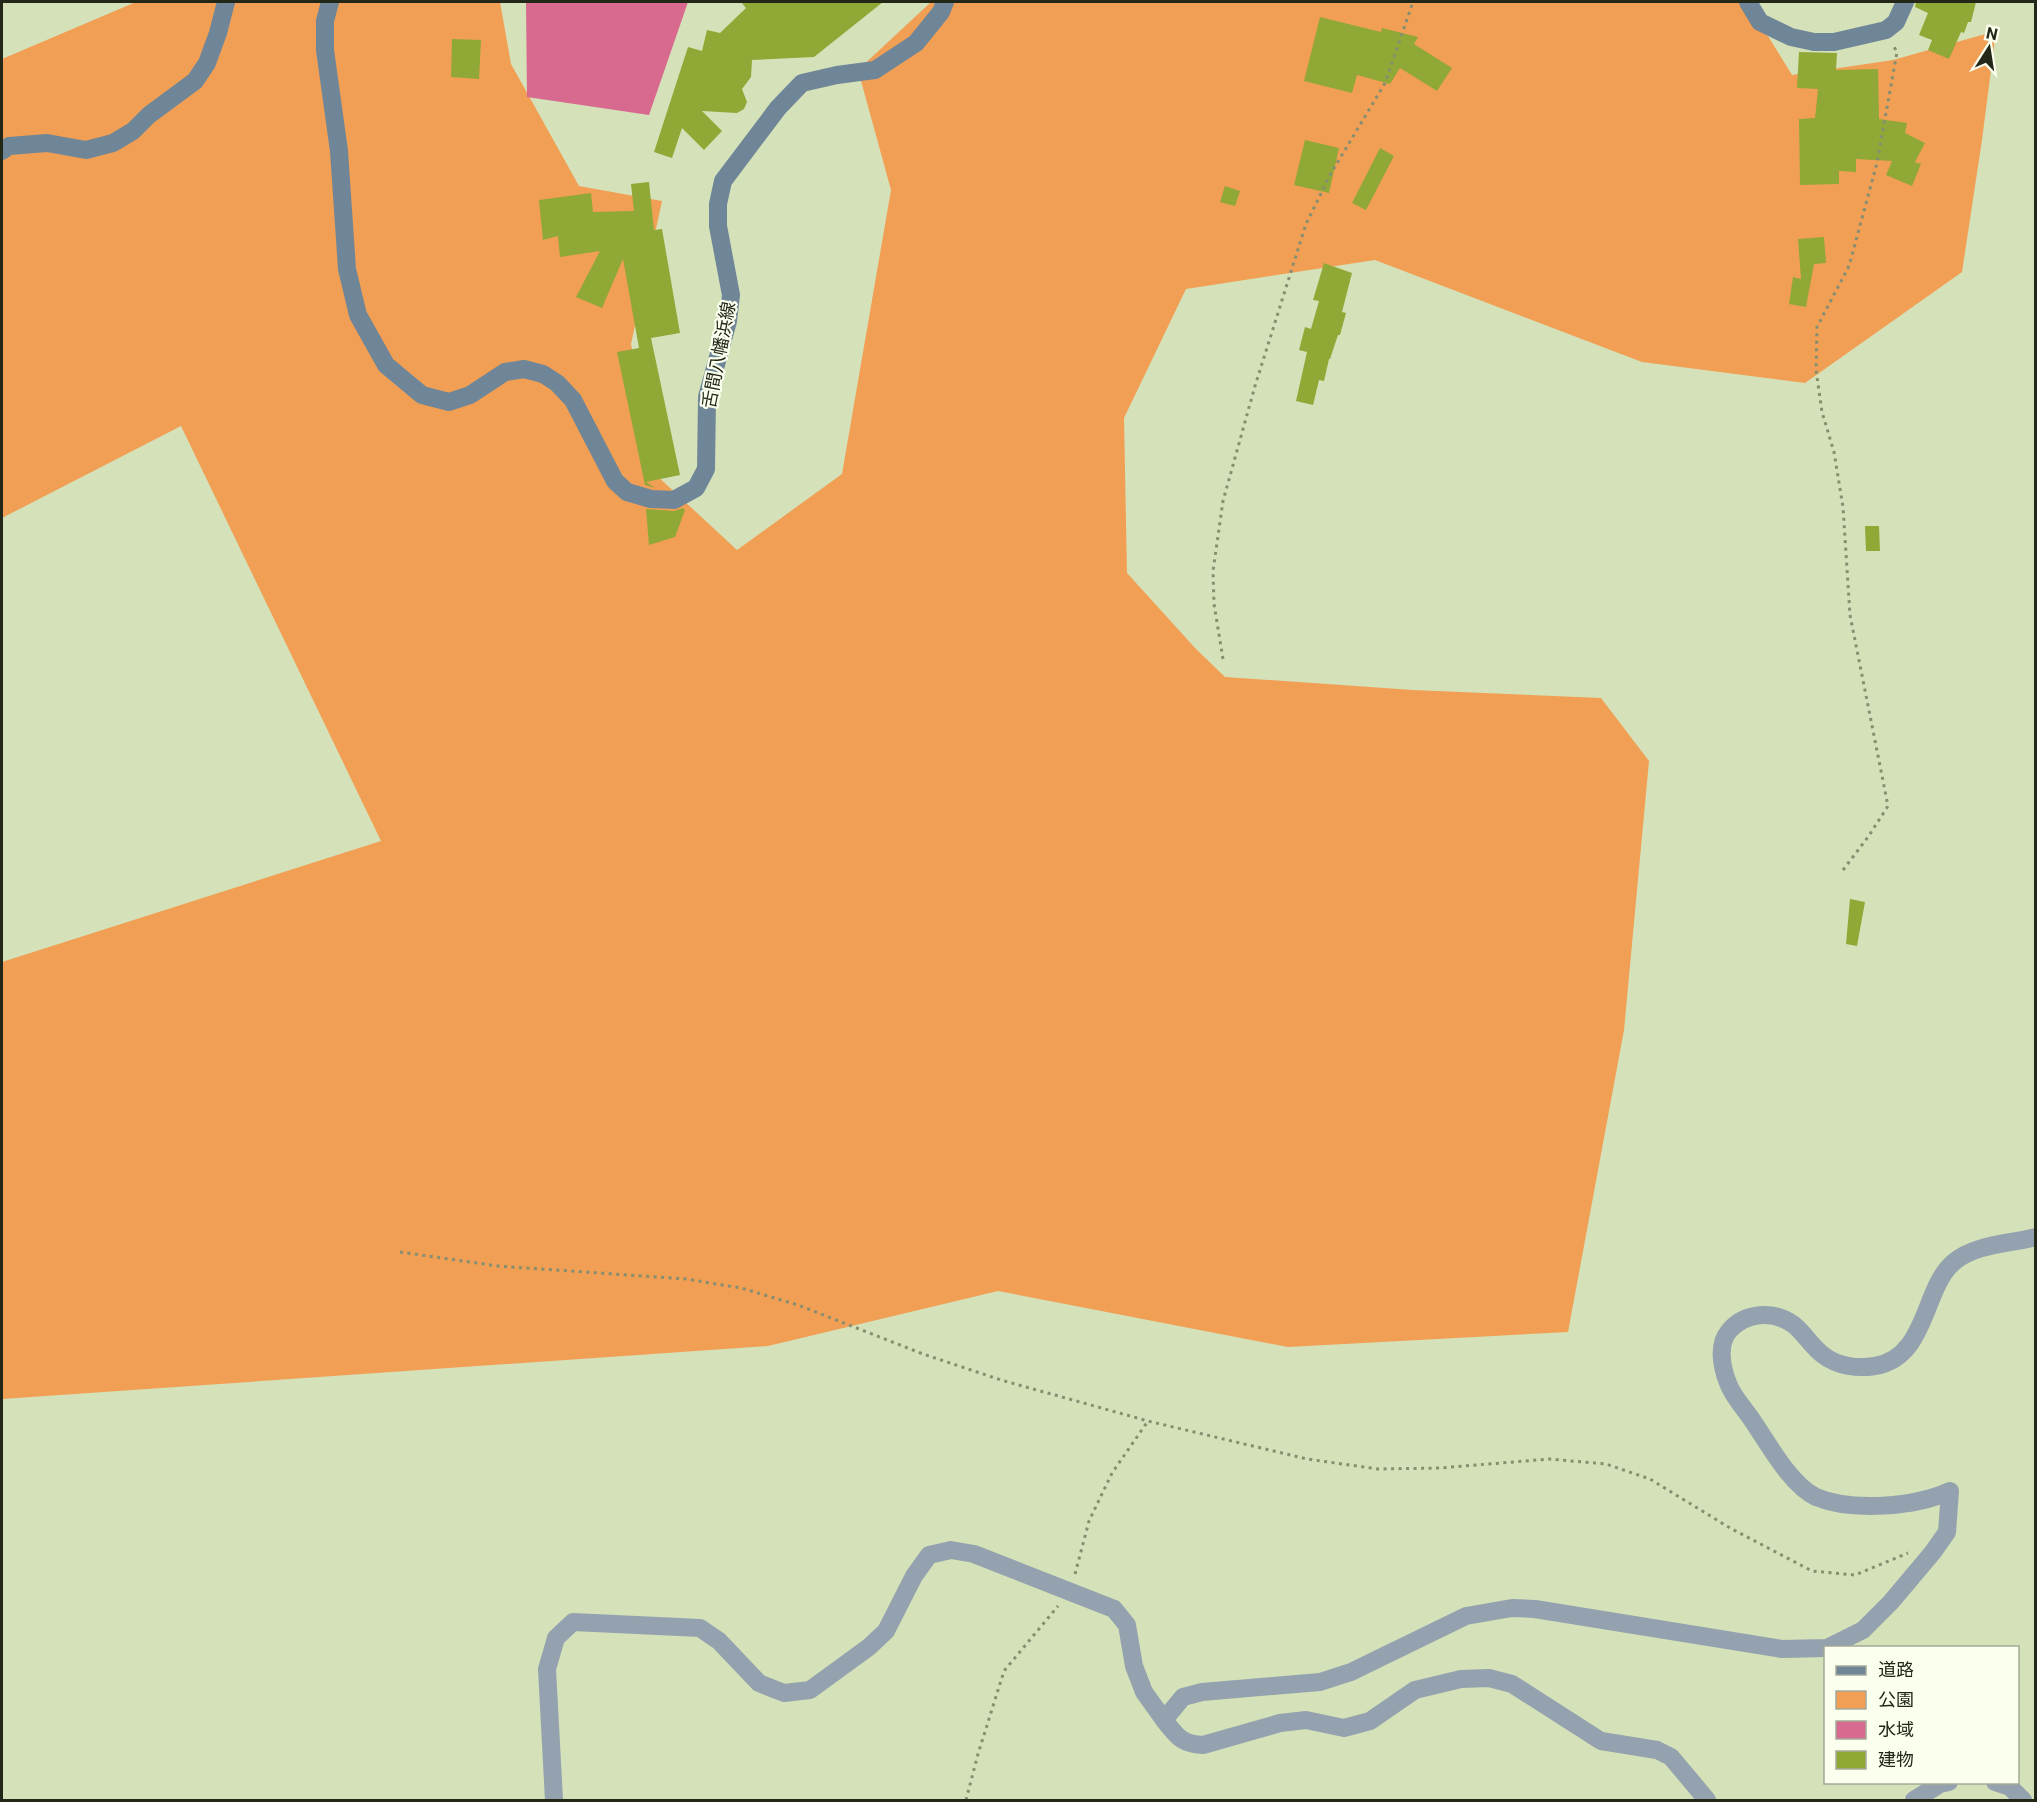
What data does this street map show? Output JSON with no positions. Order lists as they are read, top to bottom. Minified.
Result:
{"streets":{"main road":["舌間八幡浜線"]},"legend":["道路","公園","水域","建物"],"north":"top"}
